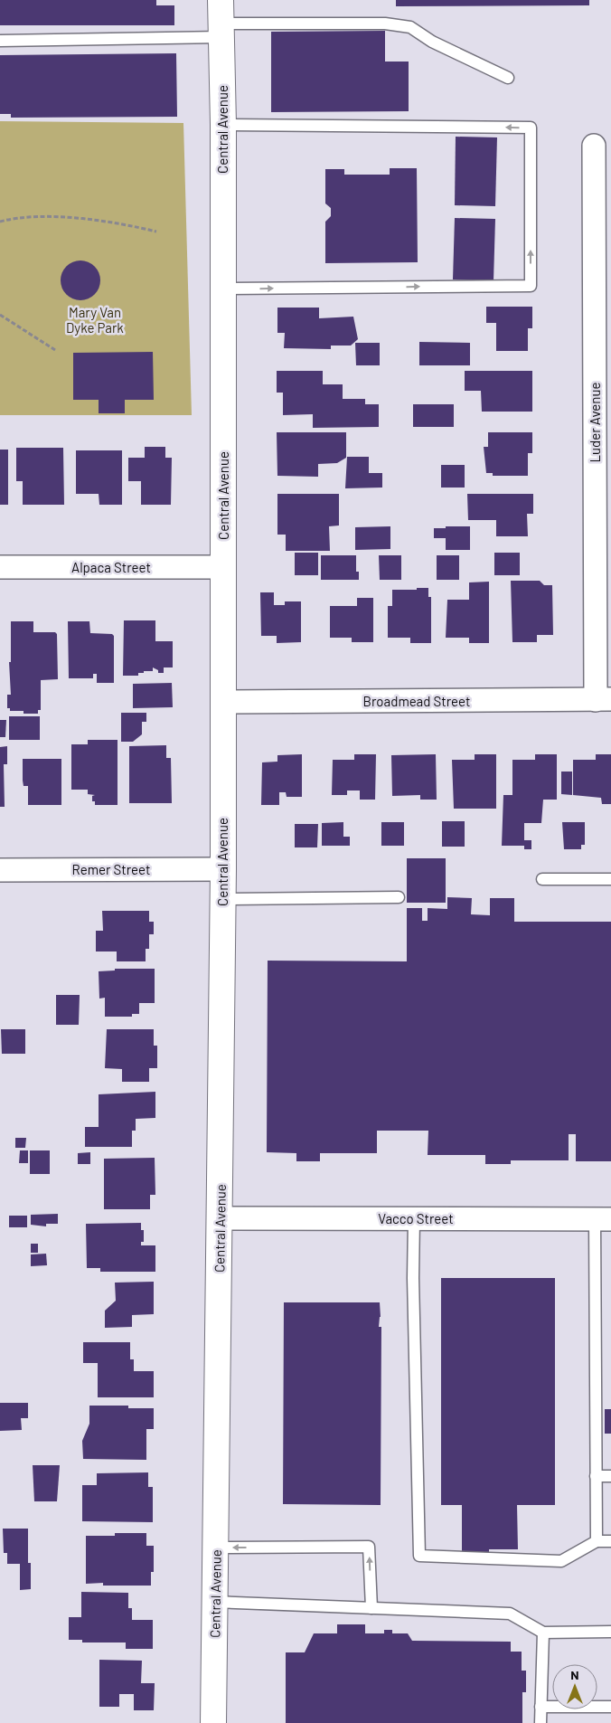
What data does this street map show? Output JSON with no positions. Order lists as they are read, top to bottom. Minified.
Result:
{"streets":{"street":["Central Avenue","Luder Avenue","Alpaca Street","Broadmead Street","Remer Street","Vacco Street"]},"crossings":[["Central Avenue","Alpaca Street"],["Central Avenue","Broadmead Street"],["Central Avenue","Remer Street"],["Central Avenue","Vacco Street"],["Luder Avenue","Broadmead Street"]],"parks":["Mary Van Dyke Park"],"north":"top"}
